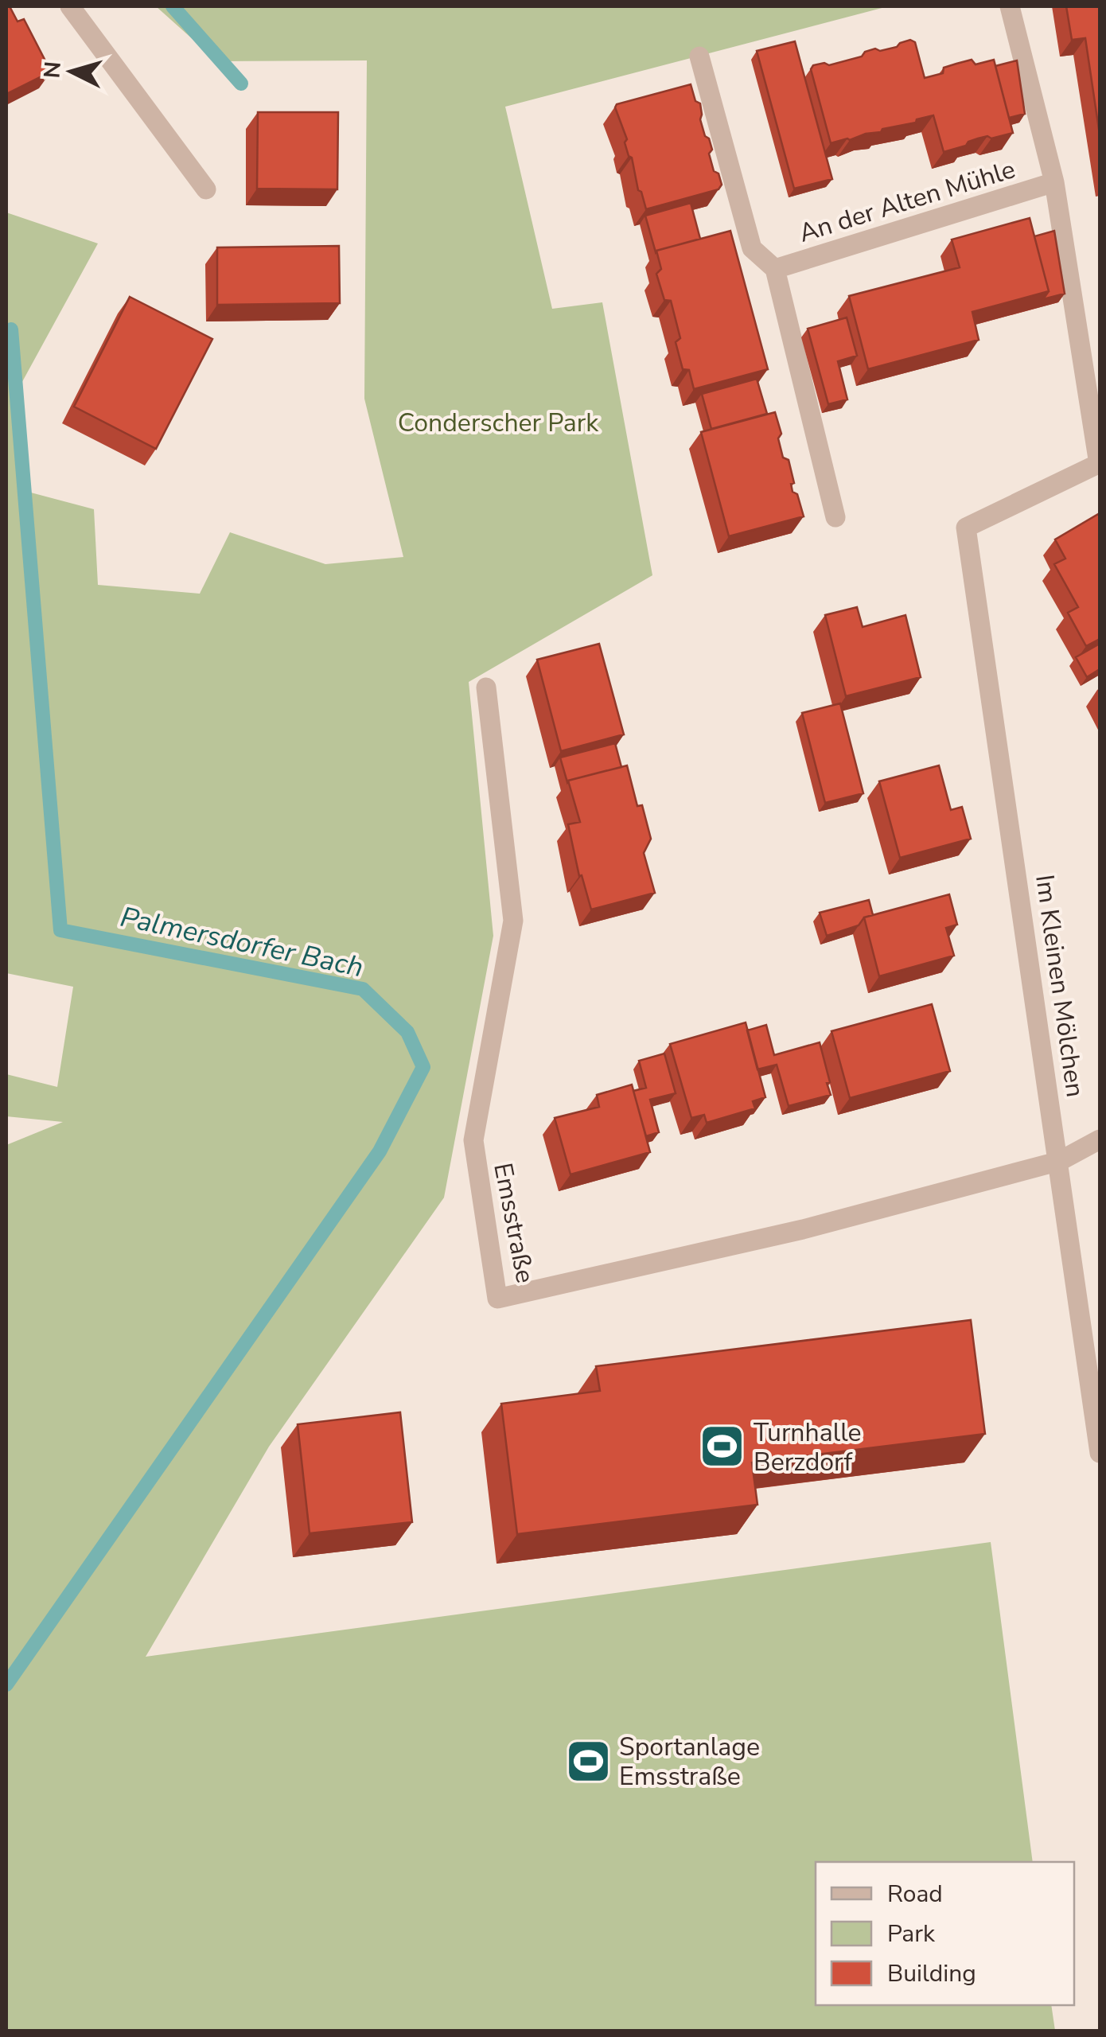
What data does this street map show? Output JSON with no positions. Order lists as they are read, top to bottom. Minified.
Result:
{"streets":{"street":["An der Alten Mühle","Im Kleinen Mölchen","Emsstraße"]},"crossings":[["An der Alten Mühle","Im Kleinen Mölchen"],["Im Kleinen Mölchen","Emsstraße"]],"water":["Palmersdorfer Bach"],"parks":["Conderscher Park"],"places":{"sports":["Turnhalle Berzdorf","Sportanlage Emsstraße"]},"legend":["Road","Park","Building"],"north":"left"}
